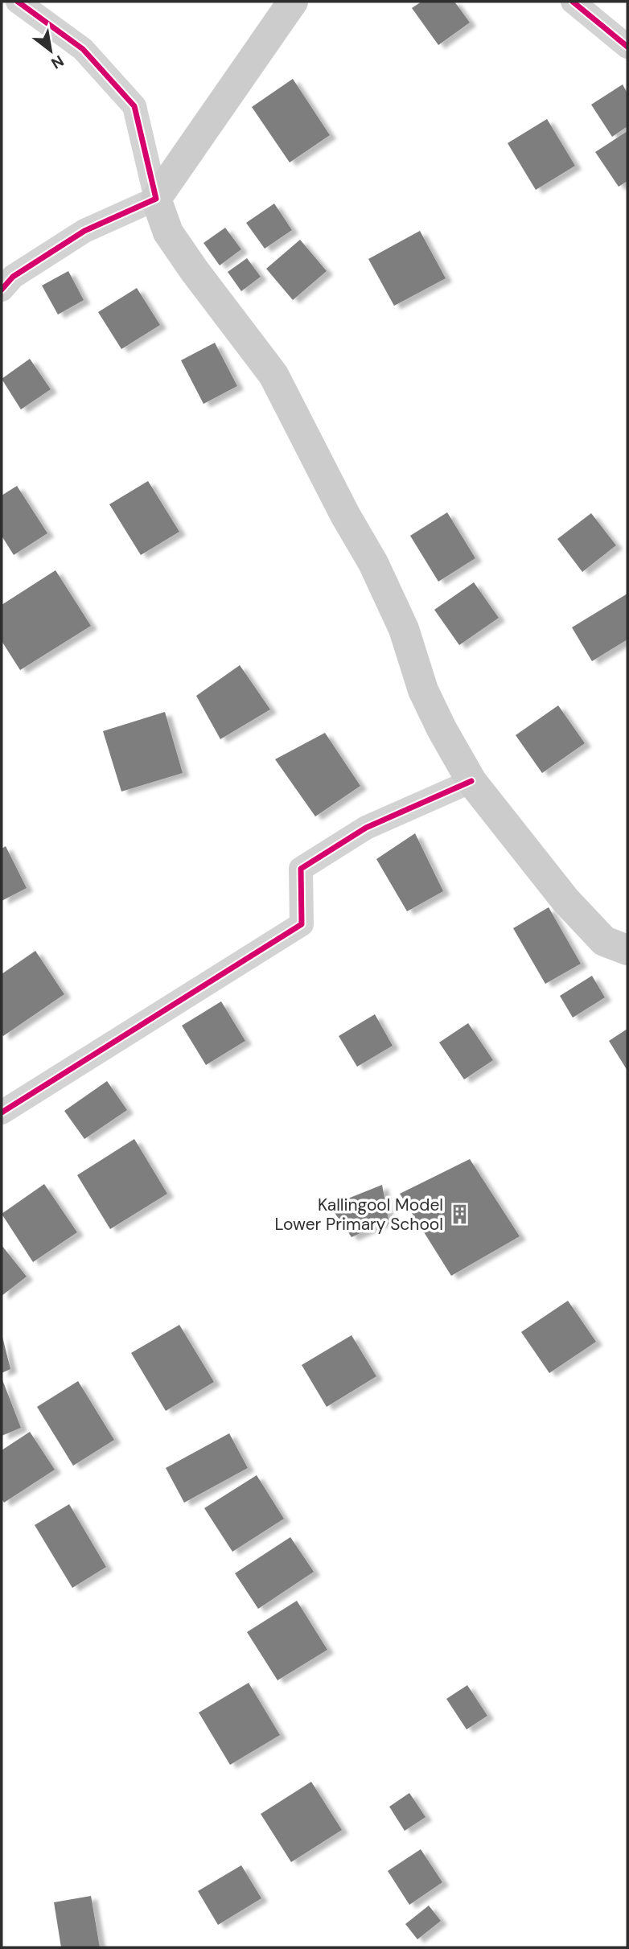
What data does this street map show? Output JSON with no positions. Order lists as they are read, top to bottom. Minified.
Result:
{"places":{"building":["Kallingool Model Lower Primary School"]},"north":"bottom right"}
